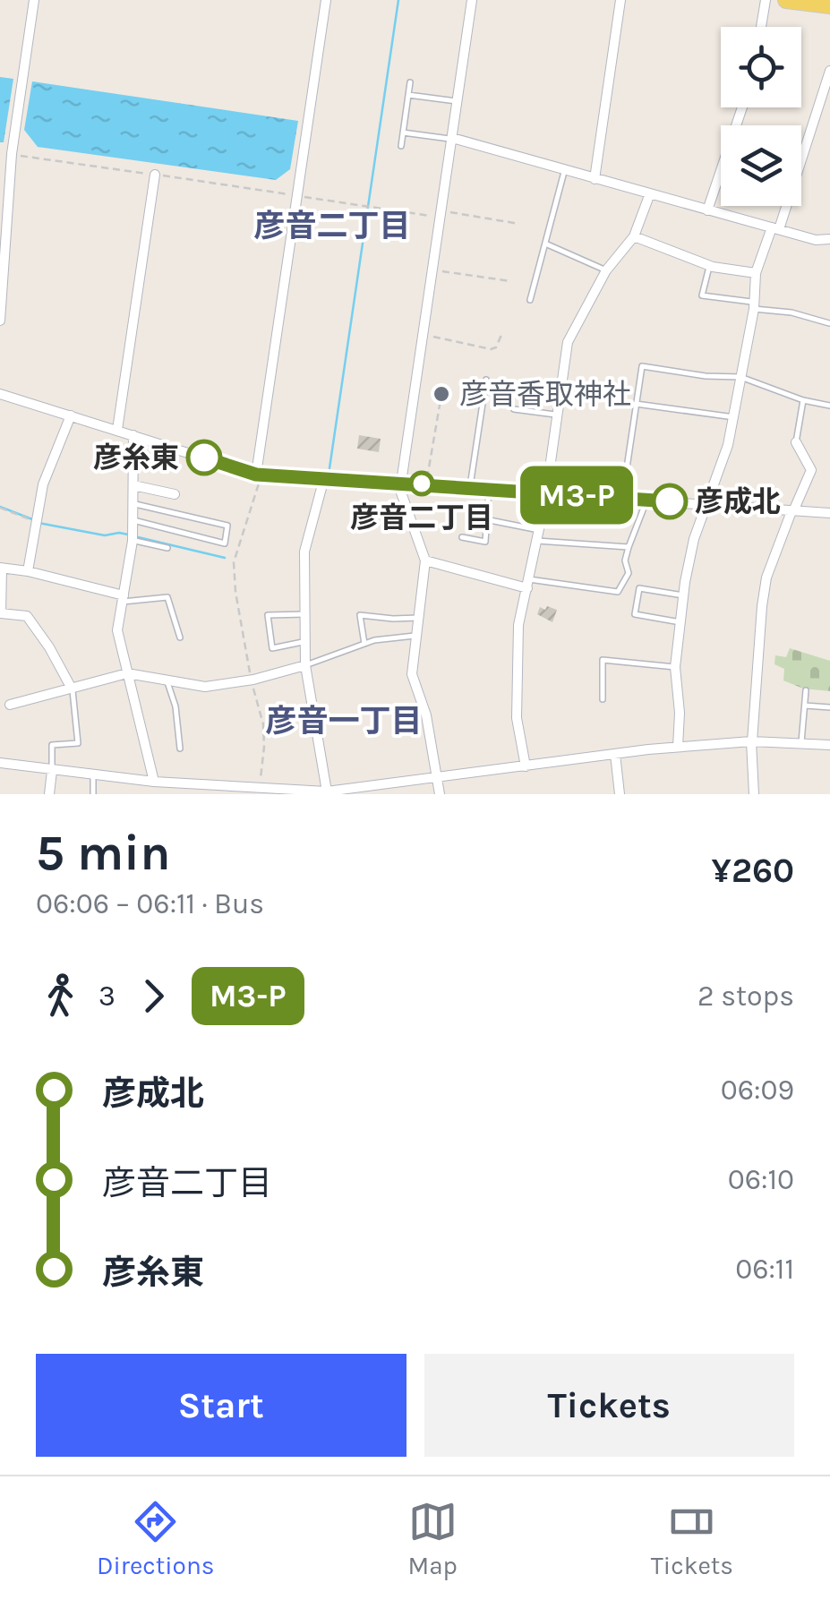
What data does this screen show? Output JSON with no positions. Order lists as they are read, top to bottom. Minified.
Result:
{"districts":["彦音二丁目","彦音一丁目"],"places":["彦音香取神社","彦糸東","彦音二丁目","彦成北"],"lines":["bus line M3-P"],"page":{"on_map":"M3-P","heading":["5 min","06:06 – 06:11 · Bus","¥260"],"legs":["3","M3-P","2 stops"],"list":[{"name":"彦成北","value":"06:09"},{"name":"彦音二丁目","value":"06:10"},{"name":"彦糸東","value":"06:11"}],"buttons":["Start","Tickets"],"tabs":["Directions","Map","Tickets"]}}
